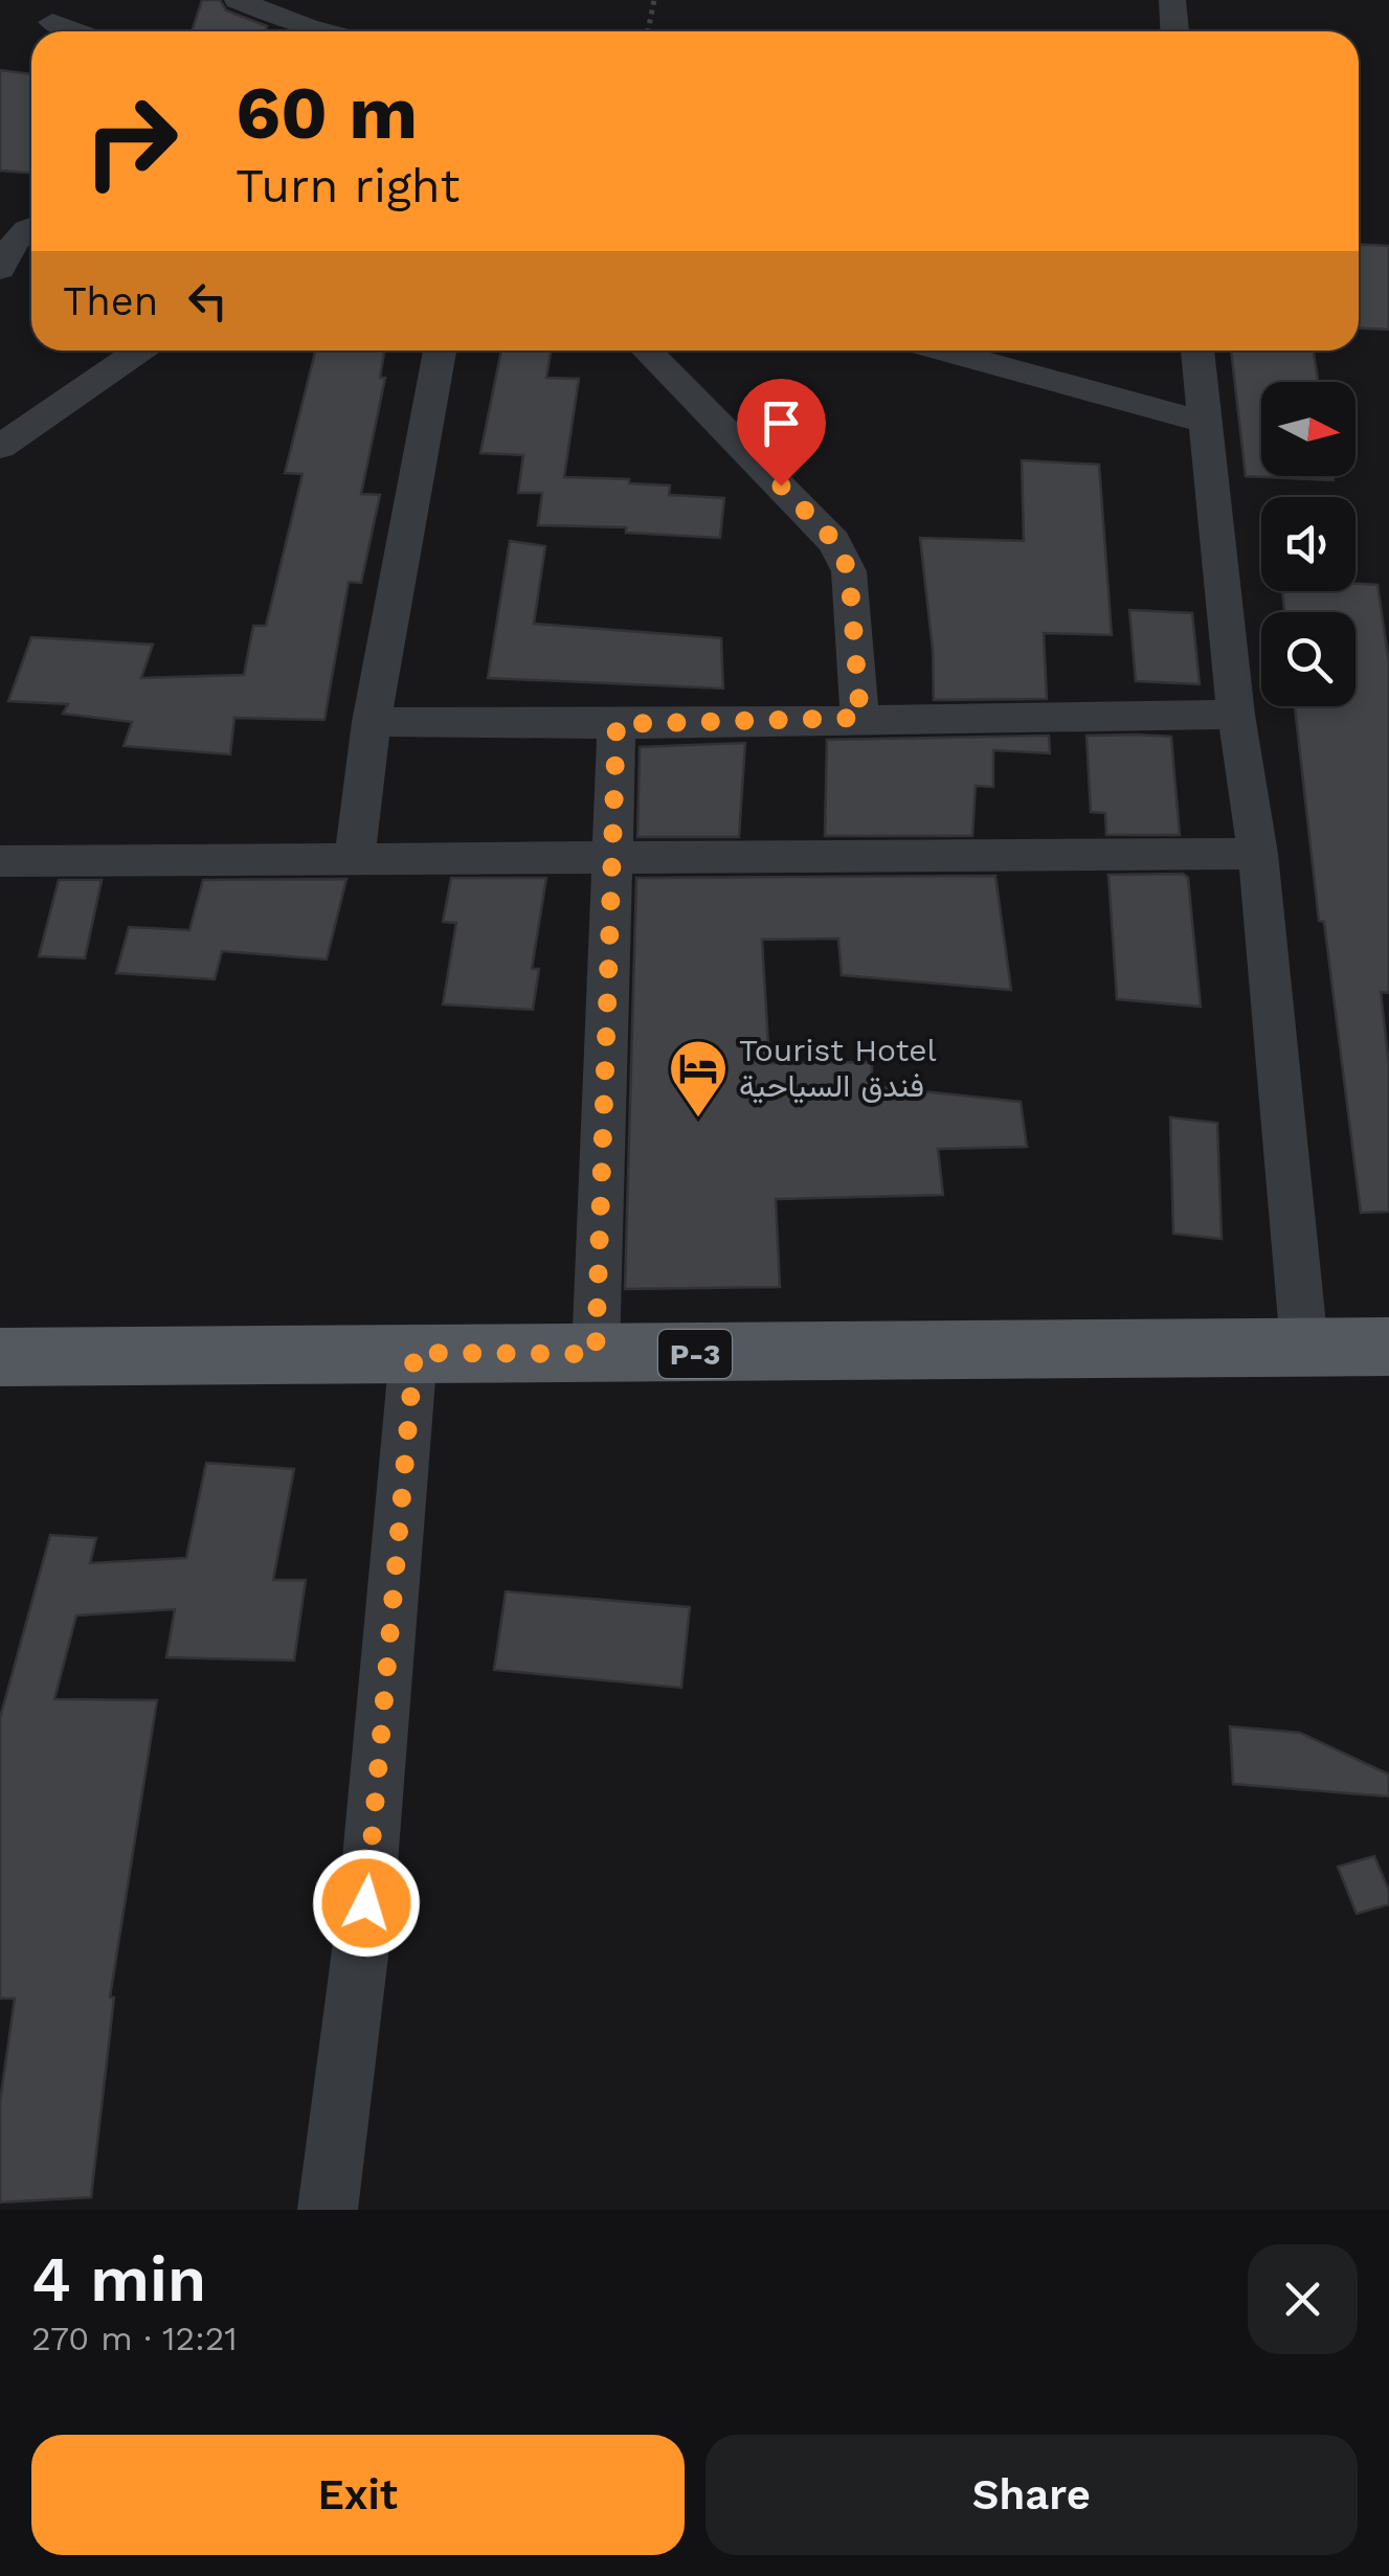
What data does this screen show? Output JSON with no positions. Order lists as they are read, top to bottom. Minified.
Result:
{"streets":{"main road":["P-3"]},"places":{"hotel":["Tourist Hotel فندق السياحية"]},"north":"right","page":{"turn":["60 m","Turn right"],"then":"Then","heading":["4 min","270 m · 12:21"],"buttons":["Exit","Share"]}}
